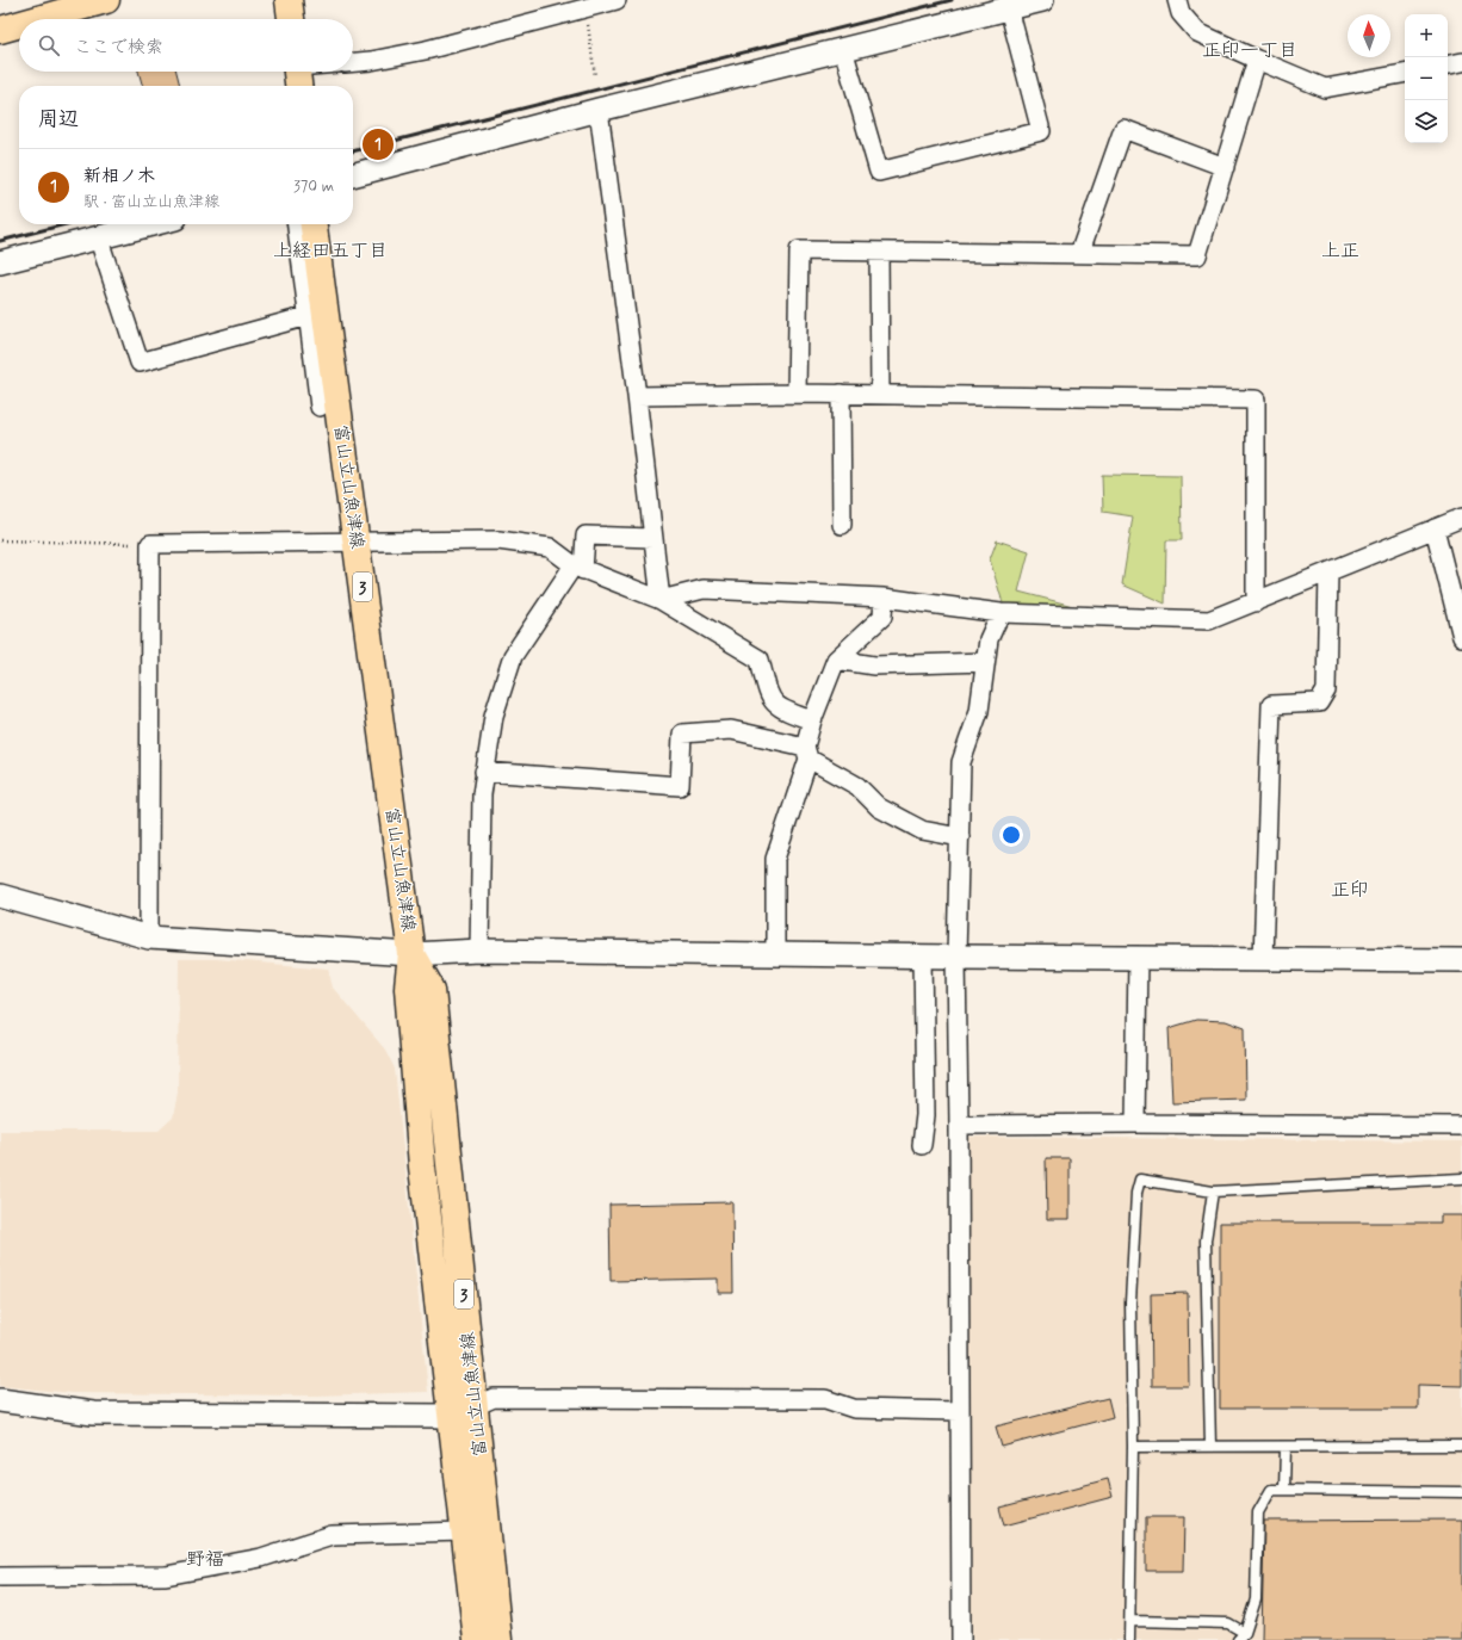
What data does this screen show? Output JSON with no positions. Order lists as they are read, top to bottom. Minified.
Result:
{"streets":{"main road":["富山立山魚津線","3"]},"districts":["正印一丁目","上経田五丁目","上正","正印","野福"],"north":"top","page":{"map_buttons":["+","−"],"search":"ここで検索","heading":"周辺","pins":"1","list":[{"mark":"1","name":"新相ノ木","note":"駅 · 富山立山魚津線","value":"370 m"}]}}
